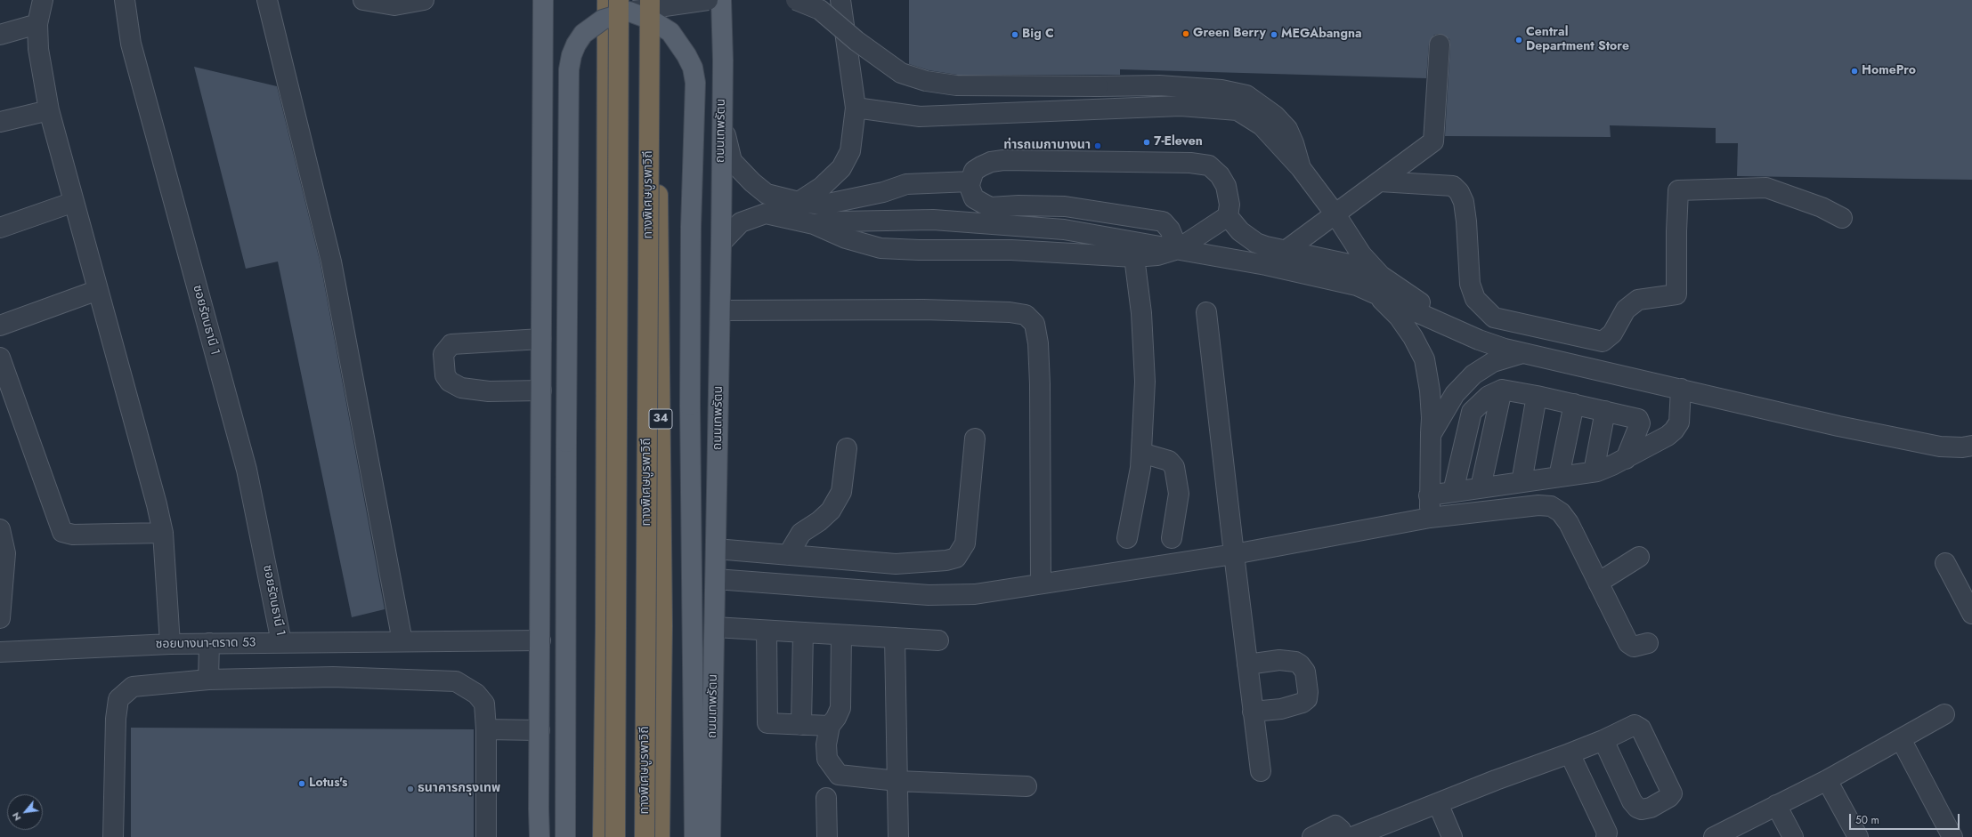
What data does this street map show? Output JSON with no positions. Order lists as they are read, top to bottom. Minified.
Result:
{"streets":{"highway":["ทางพิเศษบูรพาวิถี","34"],"main road":["ถนนเทพรัตน"],"street":["ซอยรัตนธานี 1","ซอยบางนา-ตราด 53"]},"crossings":[["ซอยรัตนธานี 1","ซอยบางนา-ตราด 53"]],"places":["Green Berry","Big C","MEGAbangna","Central Department Store","HomePro","7-Eleven","ท่ารถเมกาบางนา","Lotus's","ธนาคารกรุงเทพ"],"scale_bar":"50 m","north":"bottom left"}
